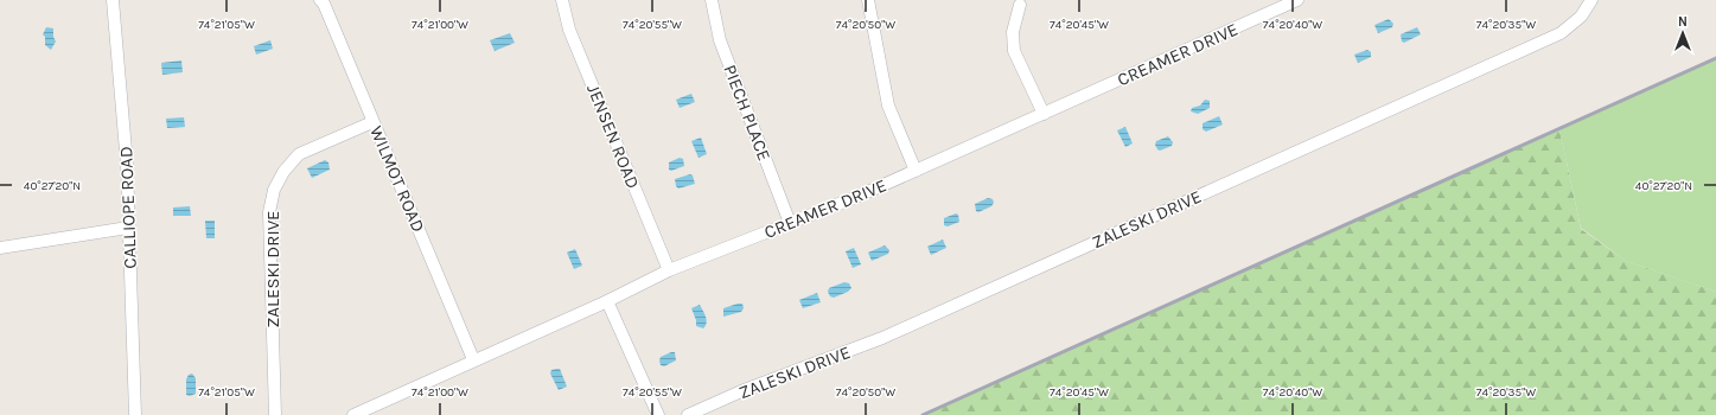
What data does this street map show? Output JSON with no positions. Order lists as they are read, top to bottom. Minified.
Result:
{"streets":{"street":["CREAMER DRIVE","PIECH PLACE","JENSEN ROAD","WILMOT ROAD","CALLIOPE ROAD","ZALESKI DRIVE"]},"crossings":[["CREAMER DRIVE","PIECH PLACE"],["CREAMER DRIVE","JENSEN ROAD"],["CREAMER DRIVE","WILMOT ROAD"],["WILMOT ROAD","ZALESKI DRIVE"]],"north":"top","coordinates":["74°21'05\"W","74°21'00\"W","74°20'55\"W","74°20'50\"W","74°20'45\"W","74°20'40\"W","74°20'35\"W","40°27'20\"N"]}
